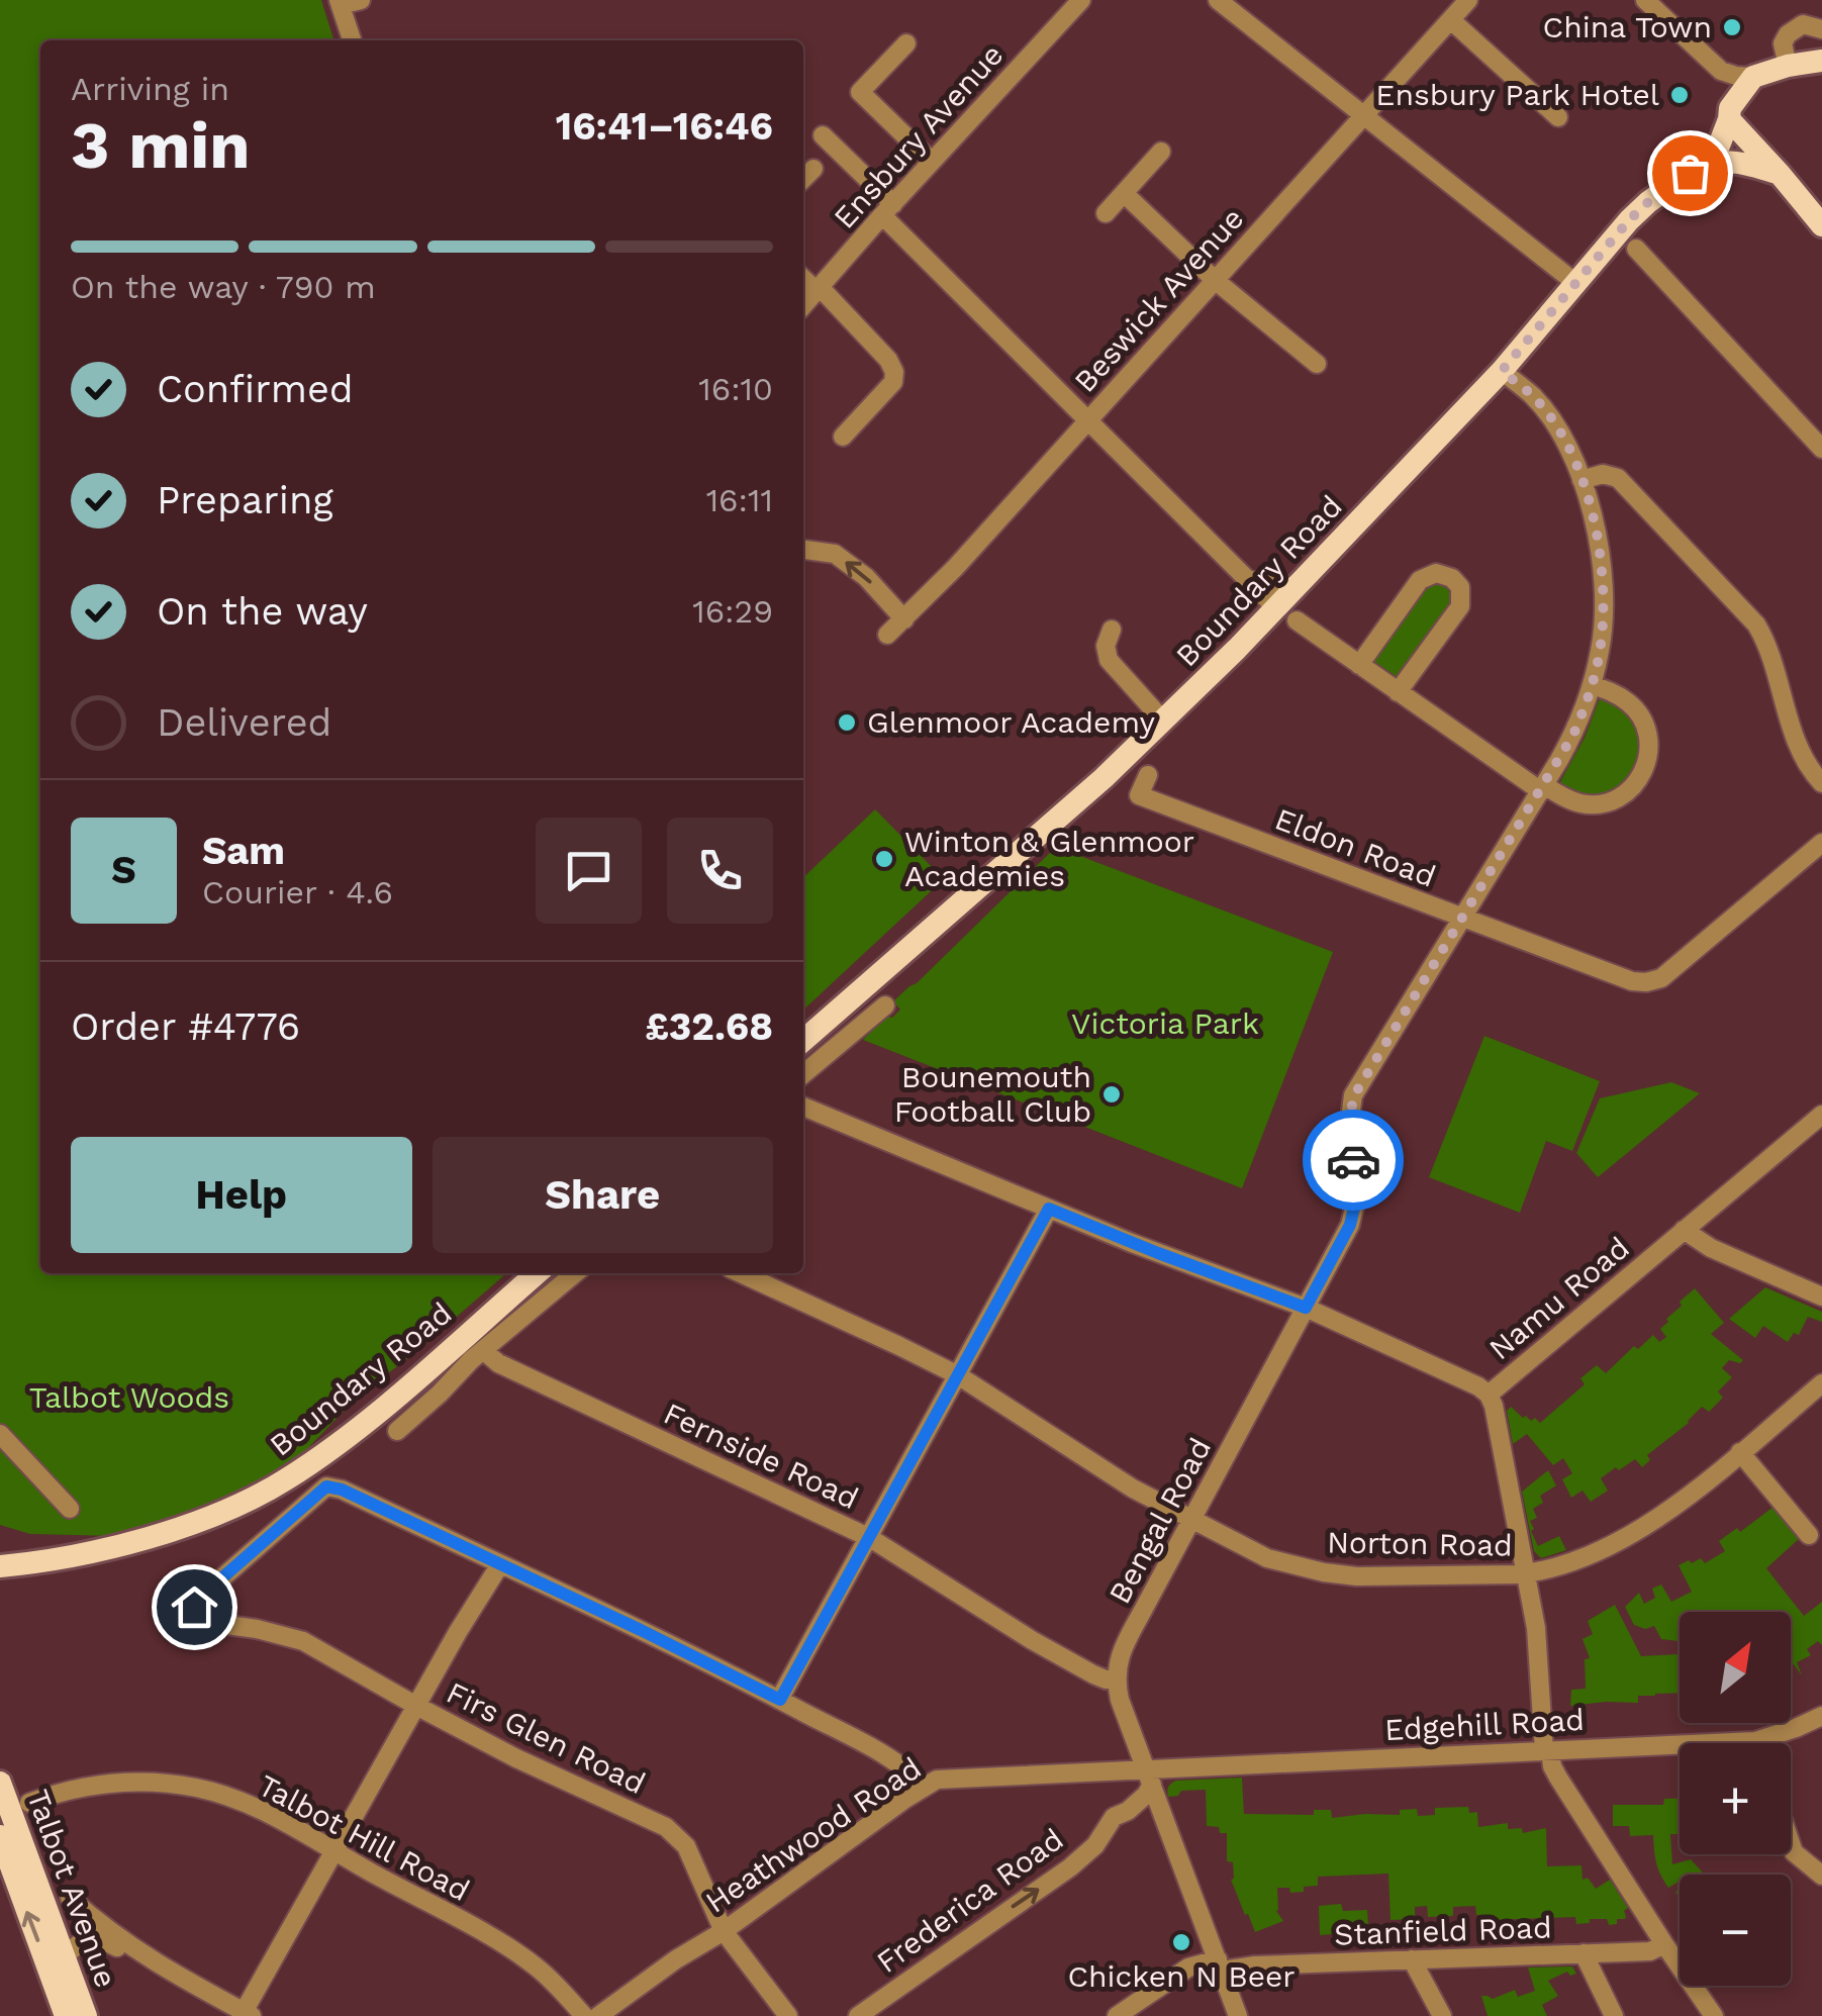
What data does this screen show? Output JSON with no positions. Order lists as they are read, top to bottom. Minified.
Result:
{"streets":{"main road":["Boundary Road","Talbot Avenue"],"street":["Ensbury Avenue","Beswick Avenue","Eldon Road","Namu Road","Fernside Road","Bengal Road","Norton Road","Edgehill Road","Firs Glen Road","Heathwood Road","Talbot Hill Road","Frederica Road","Stanfield Road"]},"crossings":[["Boundary Road","Bengal Road"],["Eldon Road","Bengal Road"],["Namu Road","Bengal Road"],["Fernside Road","Bengal Road"],["Bengal Road","Norton Road"],["Edgehill Road","Heathwood Road"],["Edgehill Road","Frederica Road"],["Firs Glen Road","Heathwood Road"],["Heathwood Road","Frederica Road"]],"one_way":["Frederica Road"],"parks":["Victoria Park","Talbot Woods"],"places":["China Town","Ensbury Park Hotel","Glenmoor Academy","Winton & Glenmoor Academies","Bounemouth Football Club","Chicken N Beer"],"north":"top right","page":{"heading":["3 min","Arriving in","16:41–16:46"],"panel":["Sam","Courier · 4.6","Order #4776","£32.68"],"bar":"On the way · 790 m","list":[["Confirmed","16:10"],["Preparing","16:11"],["On the way","16:29"],"Delivered"],"round":"S","buttons":["Help","Share"],"map_buttons":["+","−"]}}
